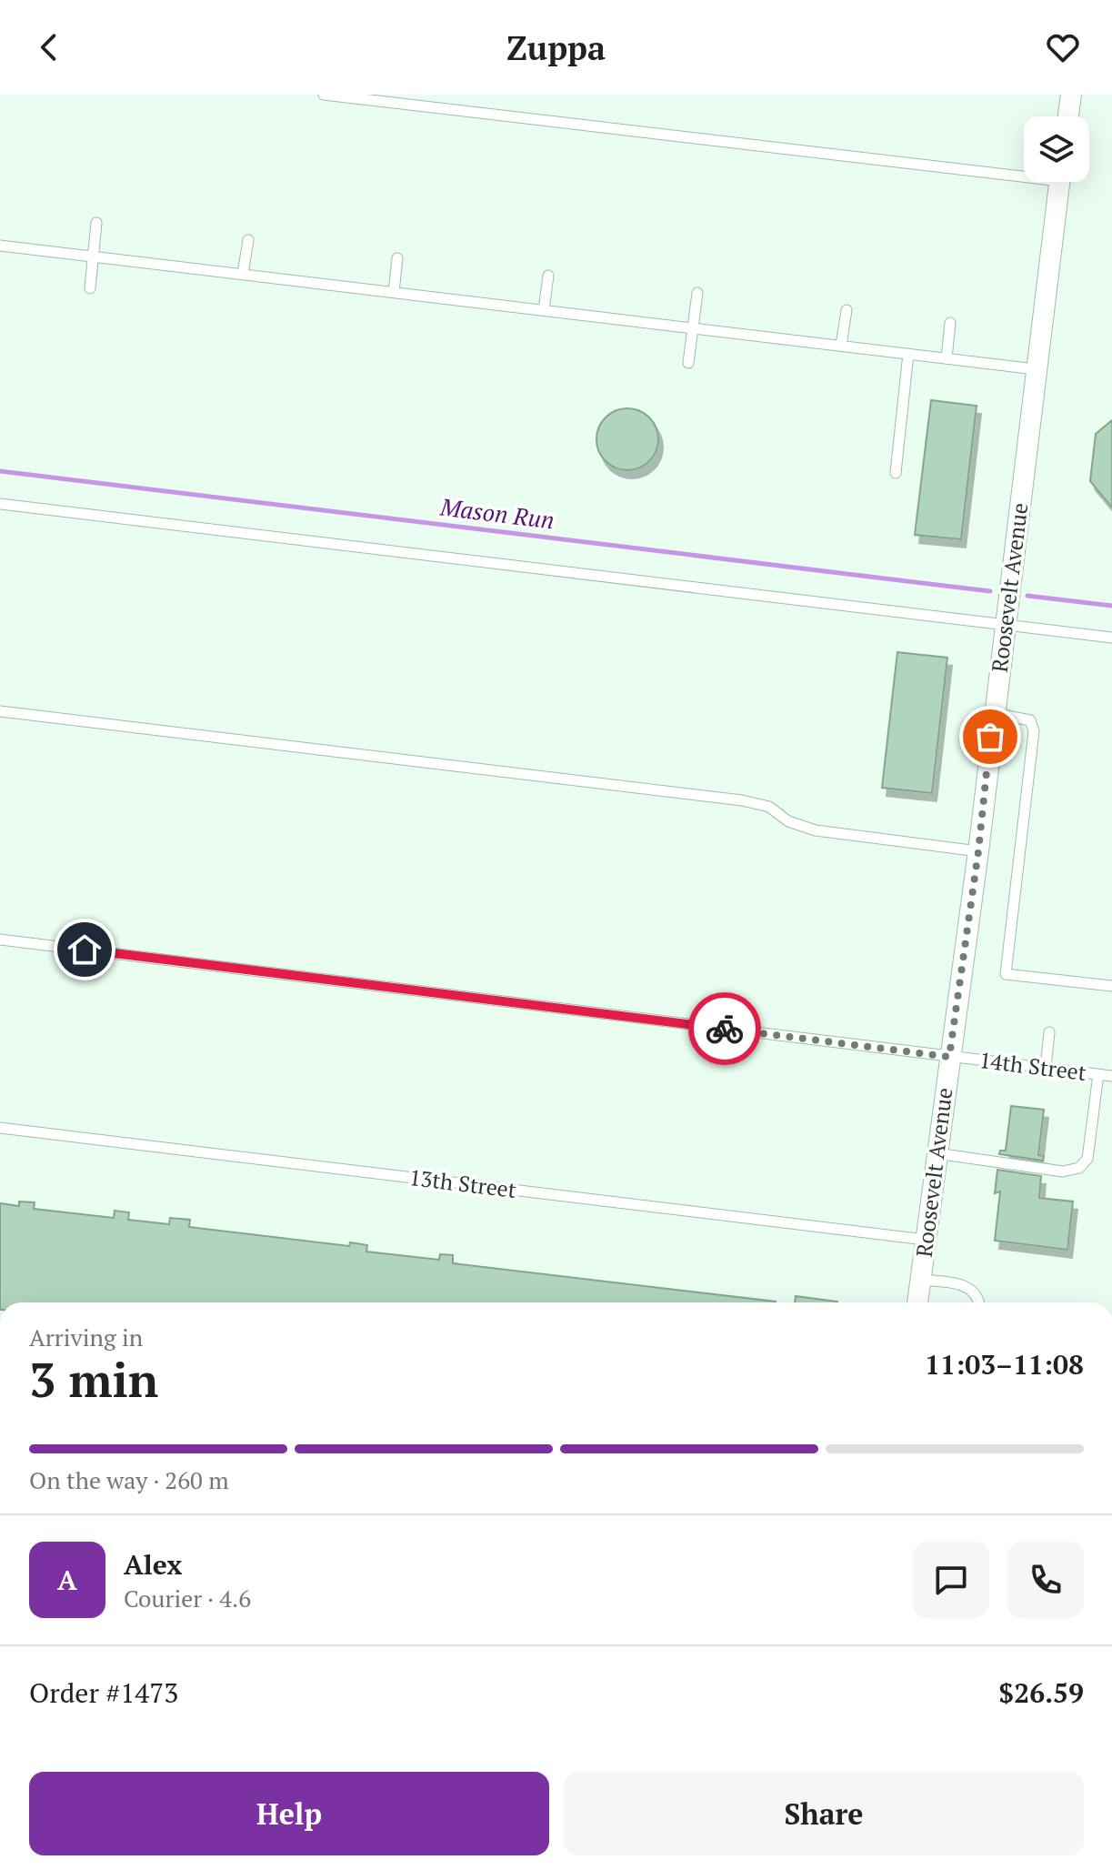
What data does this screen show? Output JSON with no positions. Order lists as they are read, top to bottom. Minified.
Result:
{"streets":{"street":["Roosevelt Avenue"],"lane":["14th Street","13th Street"]},"crossings":[["Roosevelt Avenue","14th Street"],["Roosevelt Avenue","13th Street"]],"water":["Mason Run"],"page":{"header":"Zuppa","heading":["3 min","Arriving in","11:03–11:08"],"panel":["Alex","Courier · 4.6","Order #1473","$26.59"],"bar":"On the way · 260 m","round":"A","buttons":["Help","Share"]}}
